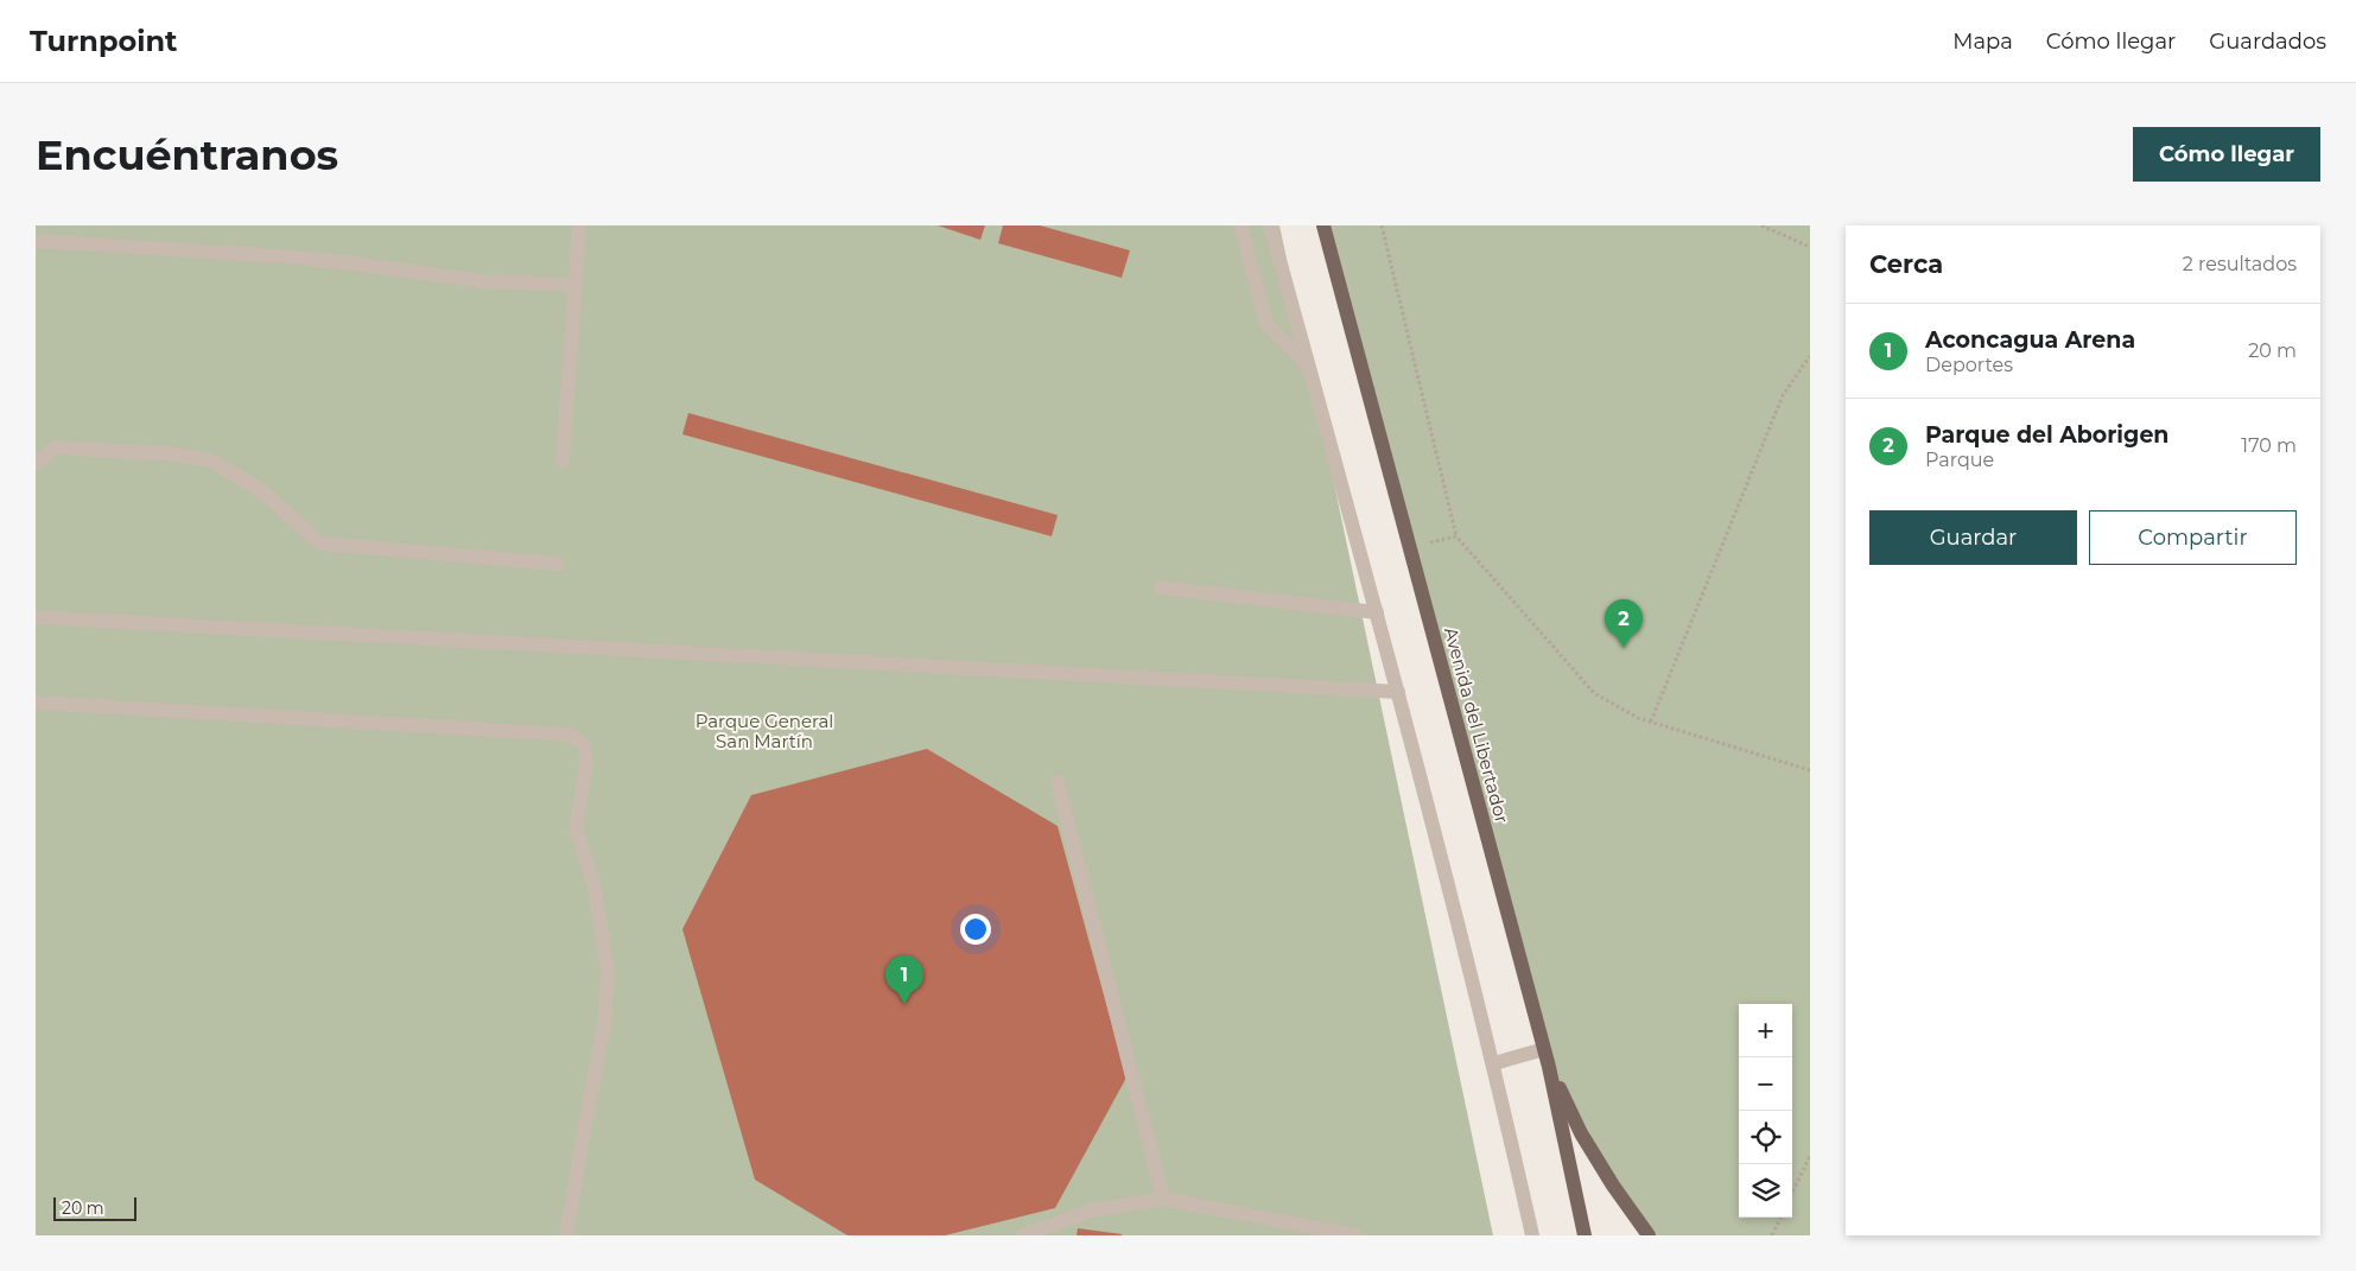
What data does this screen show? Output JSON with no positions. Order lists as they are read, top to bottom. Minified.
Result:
{"streets":{"main road":["Avenida del Libertador"]},"parks":["Parque General San Martín"],"scale_bar":"20 m","page":{"header":"Turnpoint","nav":["Mapa","Cómo llegar","Guardados"],"buttons":["Cómo llegar",["Guardar","Compartir"]],"title":"Encuéntranos","heading":["Cerca","2 resultados"],"list":[{"mark":"1","name":"Aconcagua Arena","note":"Deportes","value":"20 m"},{"mark":"2","name":"Parque del Aborigen","note":"Parque","value":"170 m"}],"pins":["2","1"],"map_buttons":["+","−"],"scale":"20 m"}}
